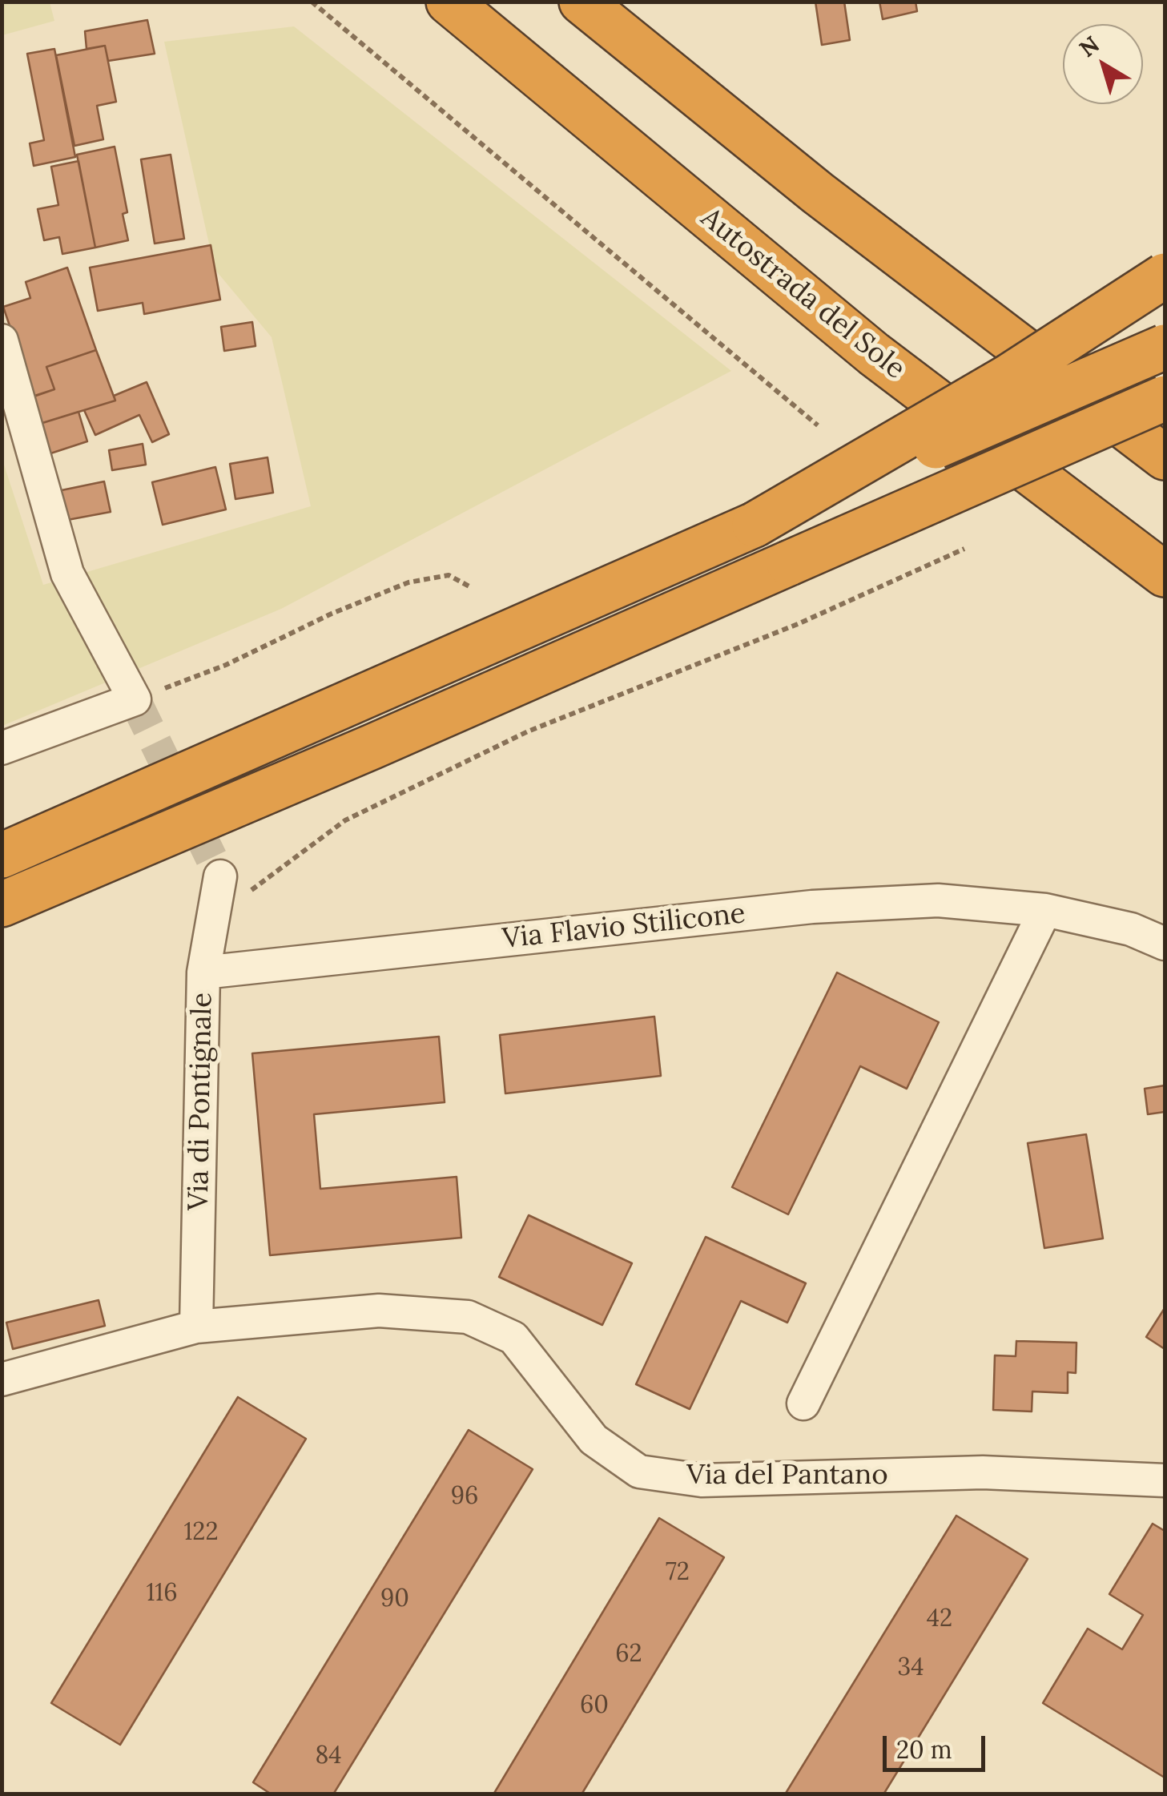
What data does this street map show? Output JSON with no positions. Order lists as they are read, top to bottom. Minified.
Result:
{"streets":{"highway":["Autostrada del Sole"],"street":["Via Flavio Stilicone","Via di Pontignale","Via del Pantano"]},"crossings":[["Via Flavio Stilicone","Via di Pontignale"],["Via di Pontignale","Via del Pantano"]],"house_numbers":["96","122","72","116","90","42","62","34","60","84"],"scale_bar":"20 m","north":"top left"}
